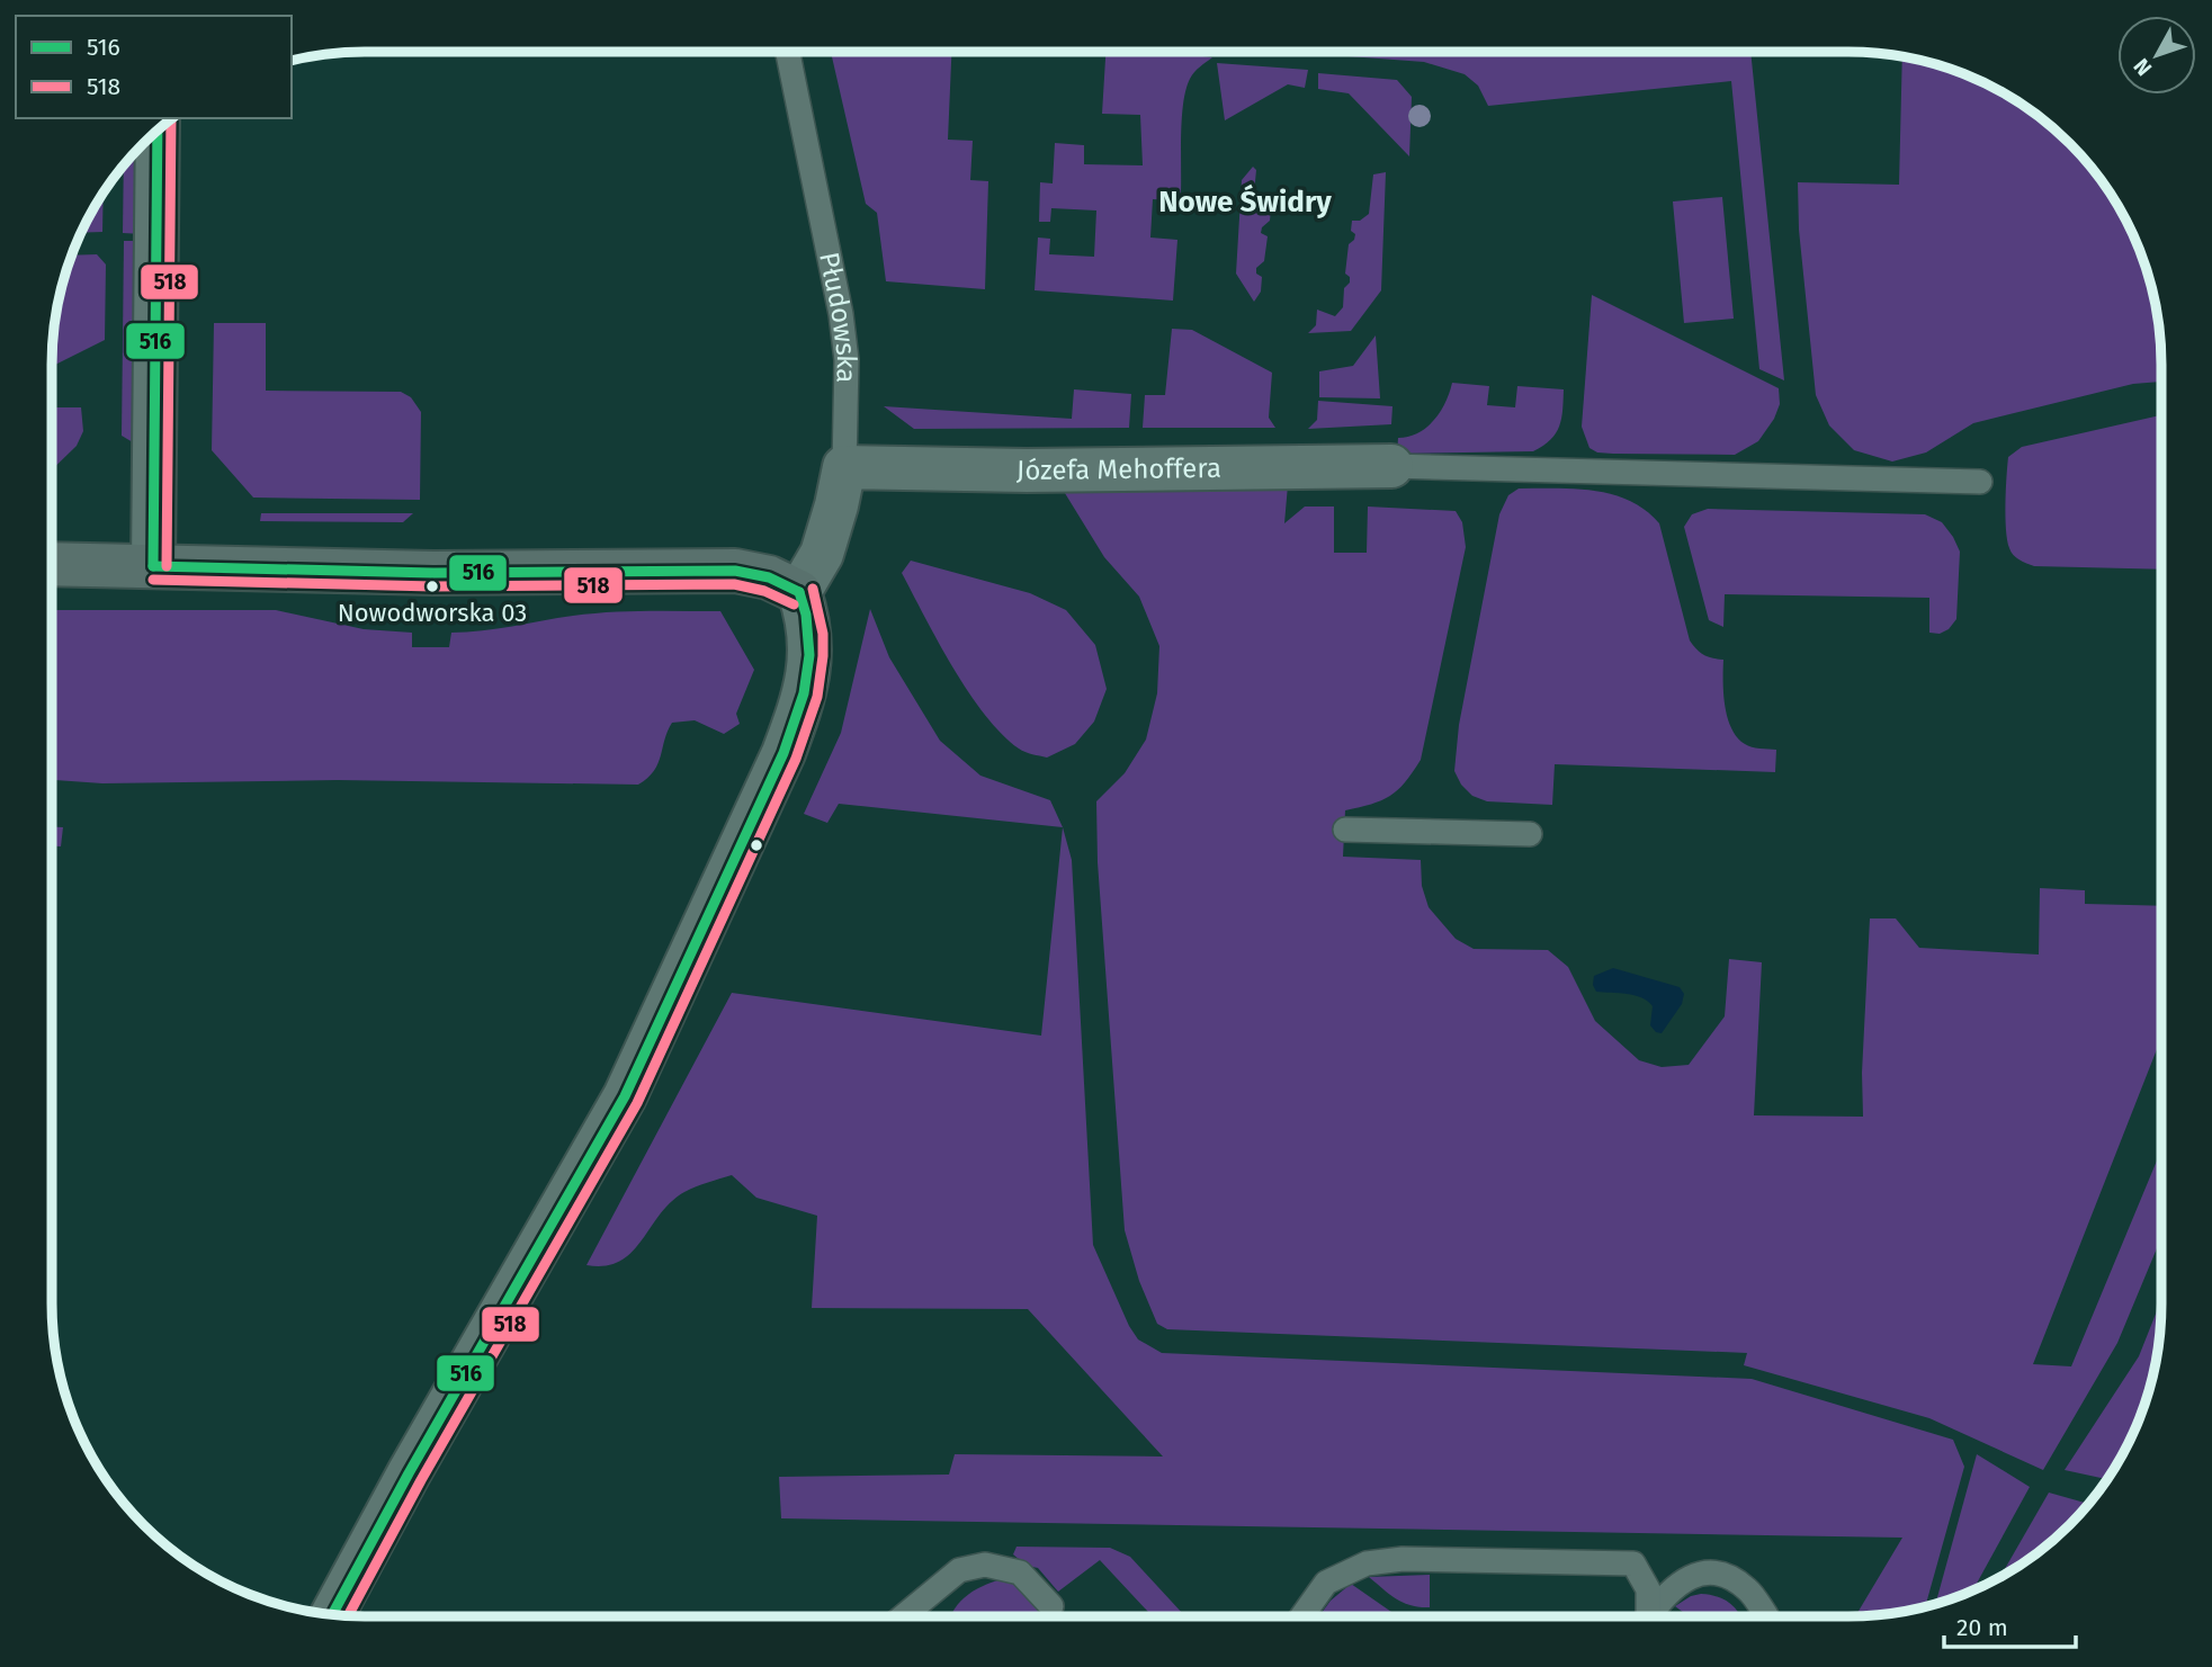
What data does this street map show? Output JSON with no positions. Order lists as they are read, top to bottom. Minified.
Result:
{"streets":{"street":["Płudowska","Józefa Mehoffera"]},"crossings":[["Płudowska","Józefa Mehoffera"]],"districts":["Nowe Świdry"],"places":["Nowodworska 03"],"lines":["transit line 518","transit line 516"],"legend":["516","518"],"scale_bar":"20 m","north":"bottom left"}
